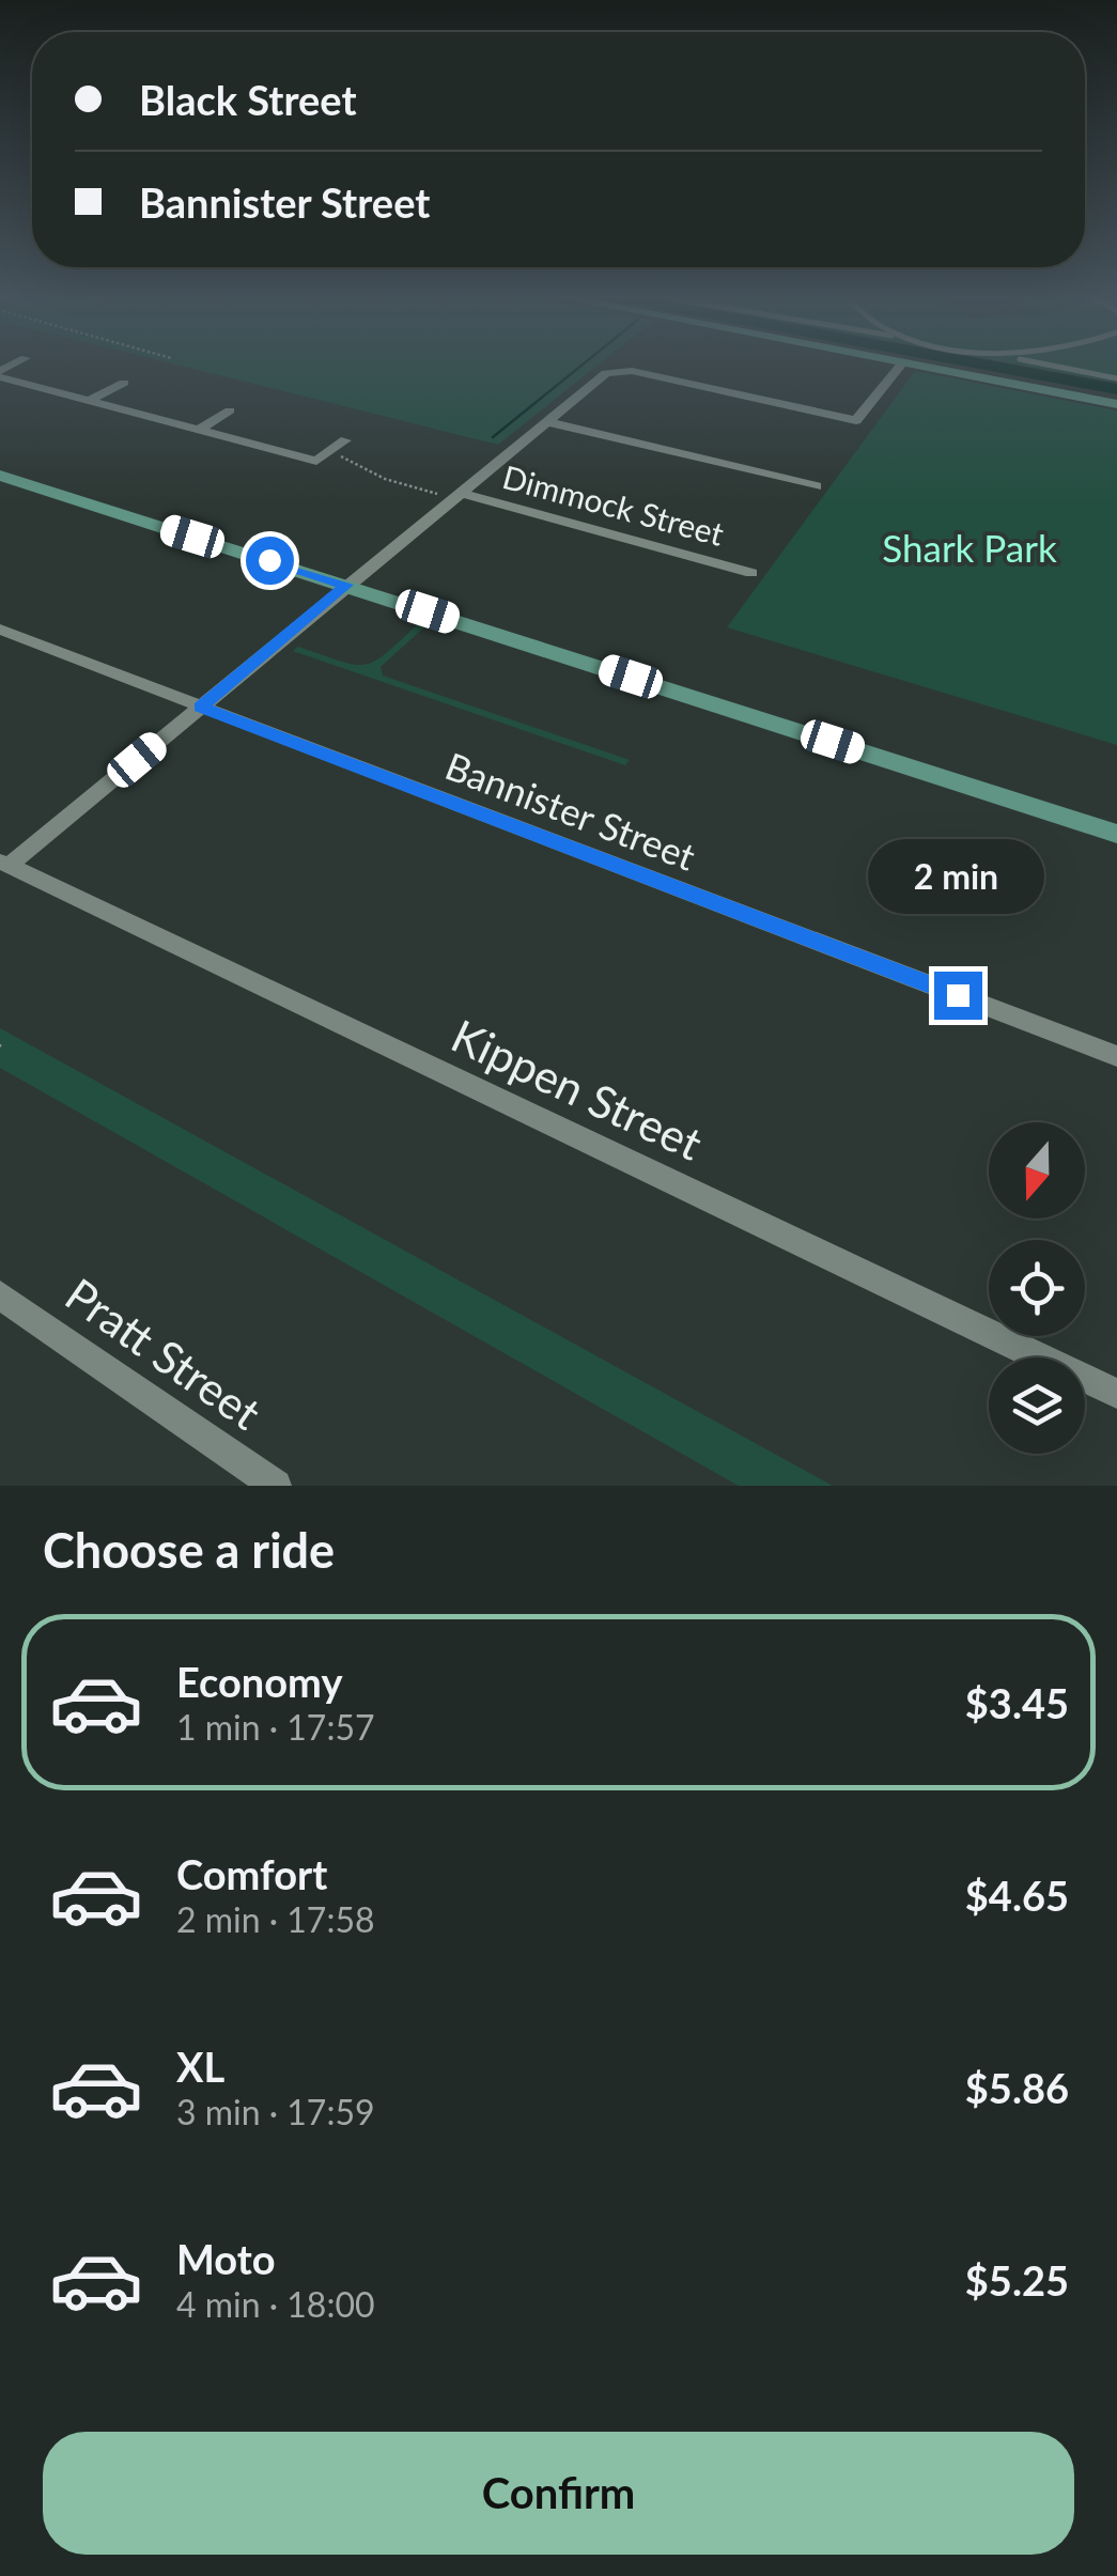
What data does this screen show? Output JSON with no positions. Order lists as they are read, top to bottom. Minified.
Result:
{"streets":{"street":["Dimmock Street","Bannister Street","Kippen Street","Pratt Street"]},"parks":["Shark Park"],"north":"bottom","page":{"banner":["Black Street","Bannister Street"],"bubble":"2 min","heading":"Choose a ride","list":[{"name":"Economy","note":"1 min · 17:57","value":"$3.45"},{"name":"Comfort","note":"2 min · 17:58","value":"$4.65"},{"name":"XL","note":"3 min · 17:59","value":"$5.86"},{"name":"Moto","note":"4 min · 18:00","value":"$5.25"}],"buttons":"Confirm"}}
